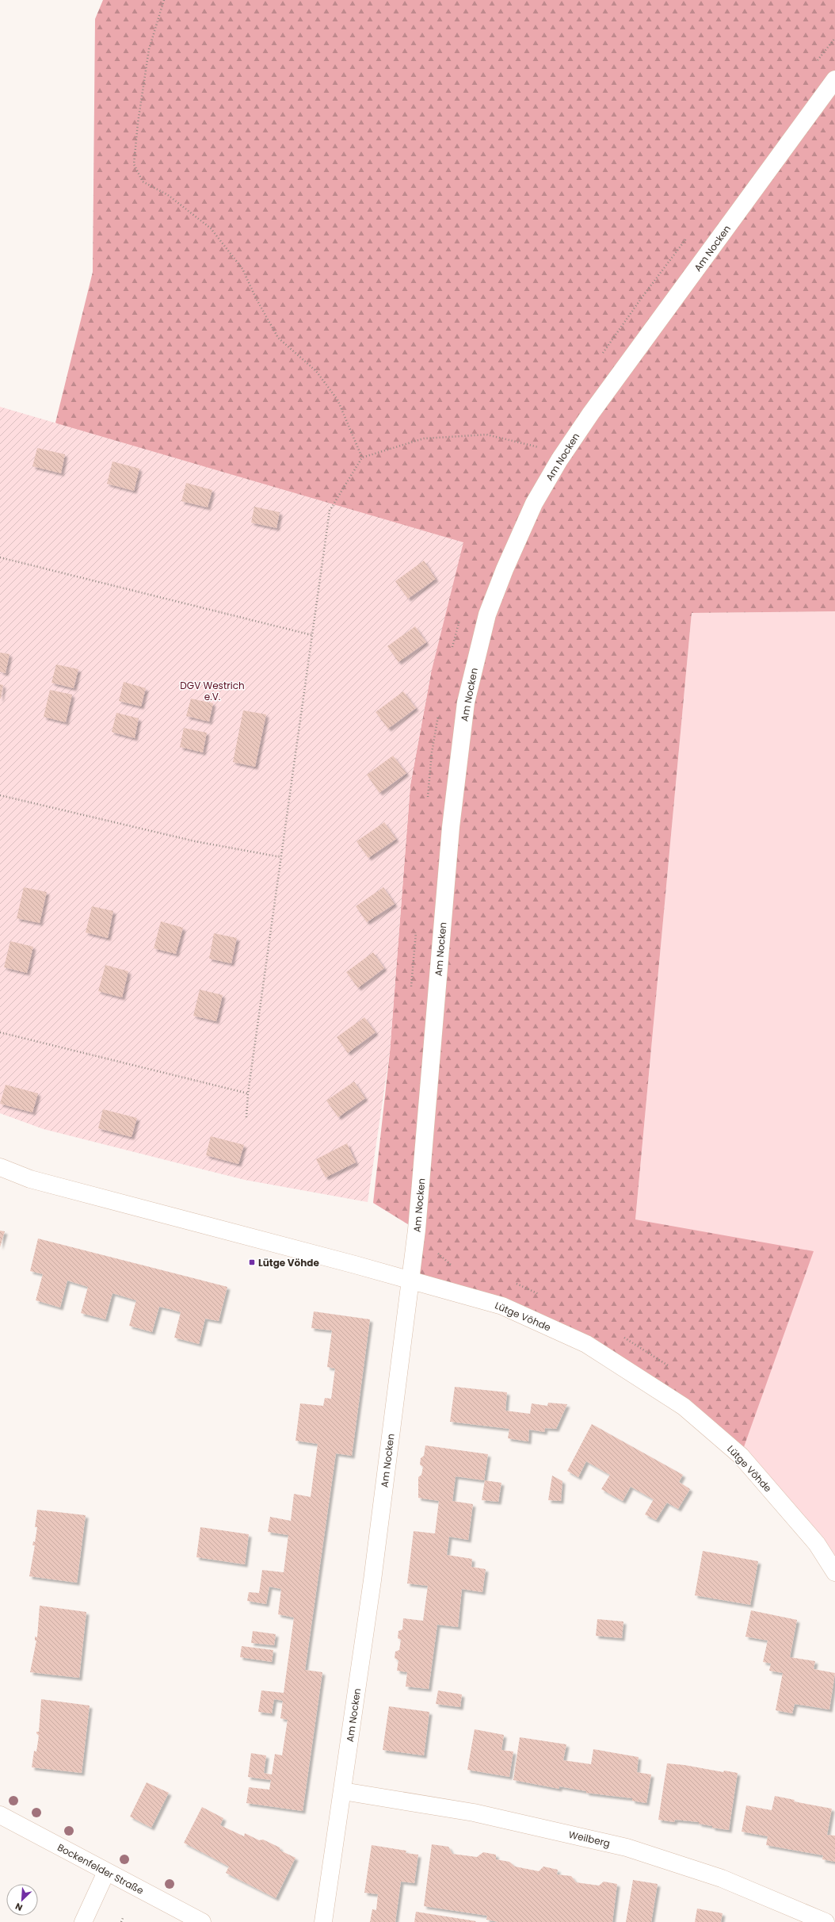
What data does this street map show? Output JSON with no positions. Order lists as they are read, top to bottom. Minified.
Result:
{"streets":{"street":["Am Nocken","Lütge Vöhde","Weilberg","Bockenfelder Straße"]},"crossings":[["Am Nocken","Lütge Vöhde"],["Am Nocken","Weilberg"]],"parks":["DGV Westrich e.V."],"places":{"transit":["Lütge Vöhde"]},"north":"bottom left"}
